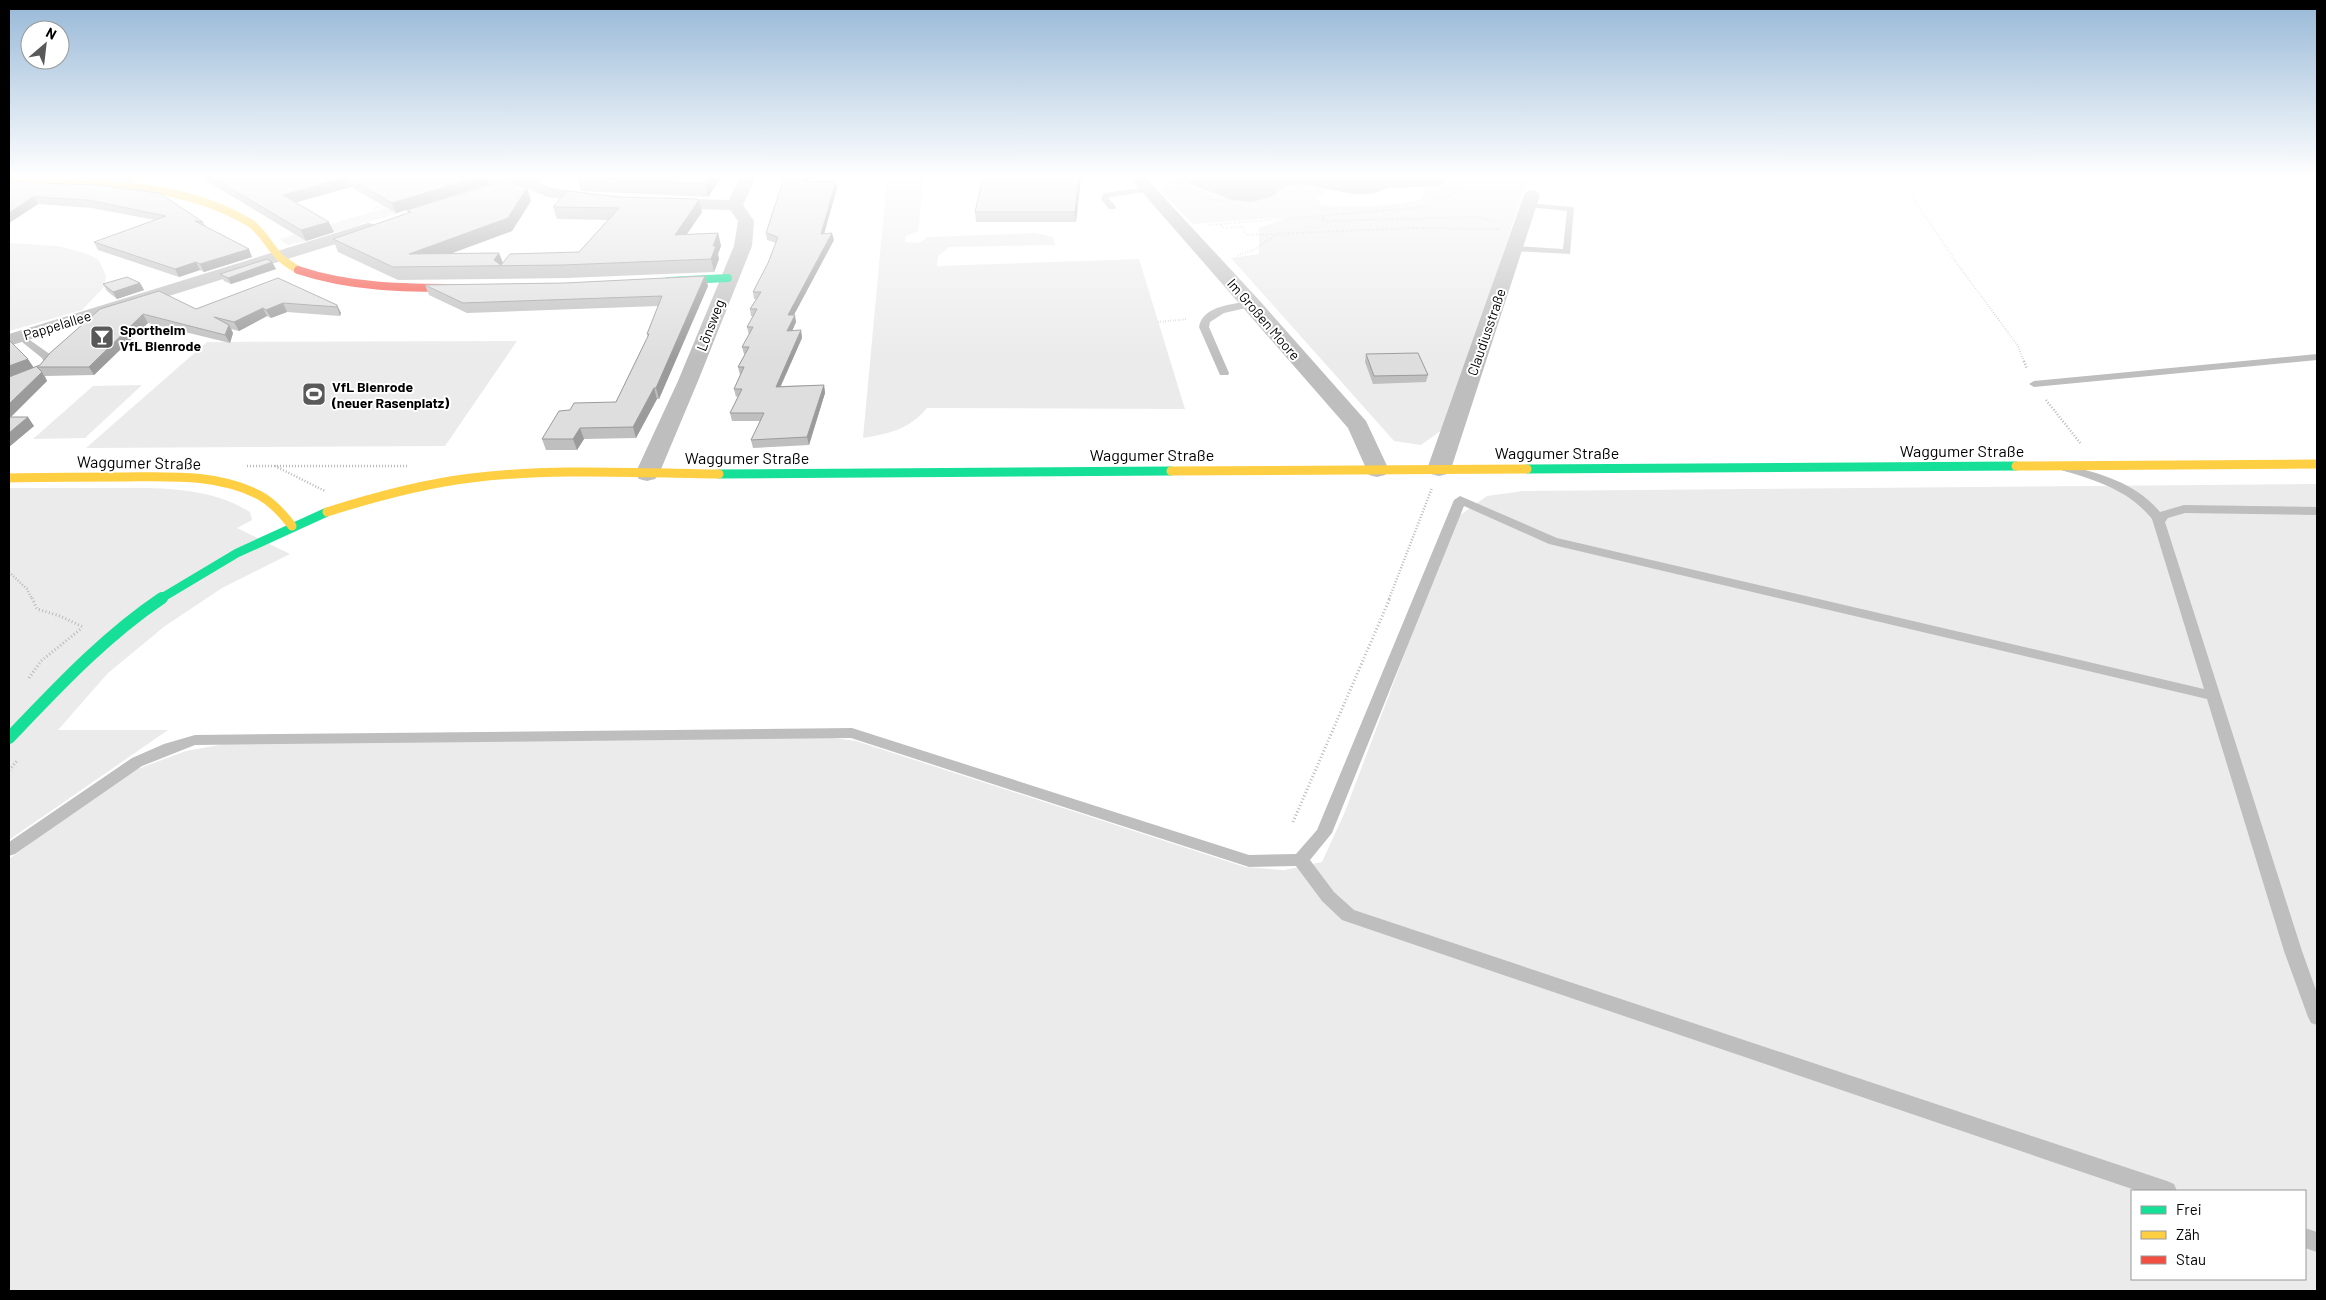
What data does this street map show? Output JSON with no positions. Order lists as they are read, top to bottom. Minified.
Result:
{"streets":{"street":["Im Großen Moore","Pappelallee","Lönsweg","Claudiusstraße","Waggumer Straße"]},"crossings":[["Im Großen Moore","Waggumer Straße"],["Lönsweg","Waggumer Straße"],["Claudiusstraße","Waggumer Straße"]],"places":{"bar":["Sportheim VfL Bienrode"],"sports":["VfL Bienrode (neuer Rasenplatz)"]},"legend":["Frei","Zäh","Stau"],"north":"top right"}
